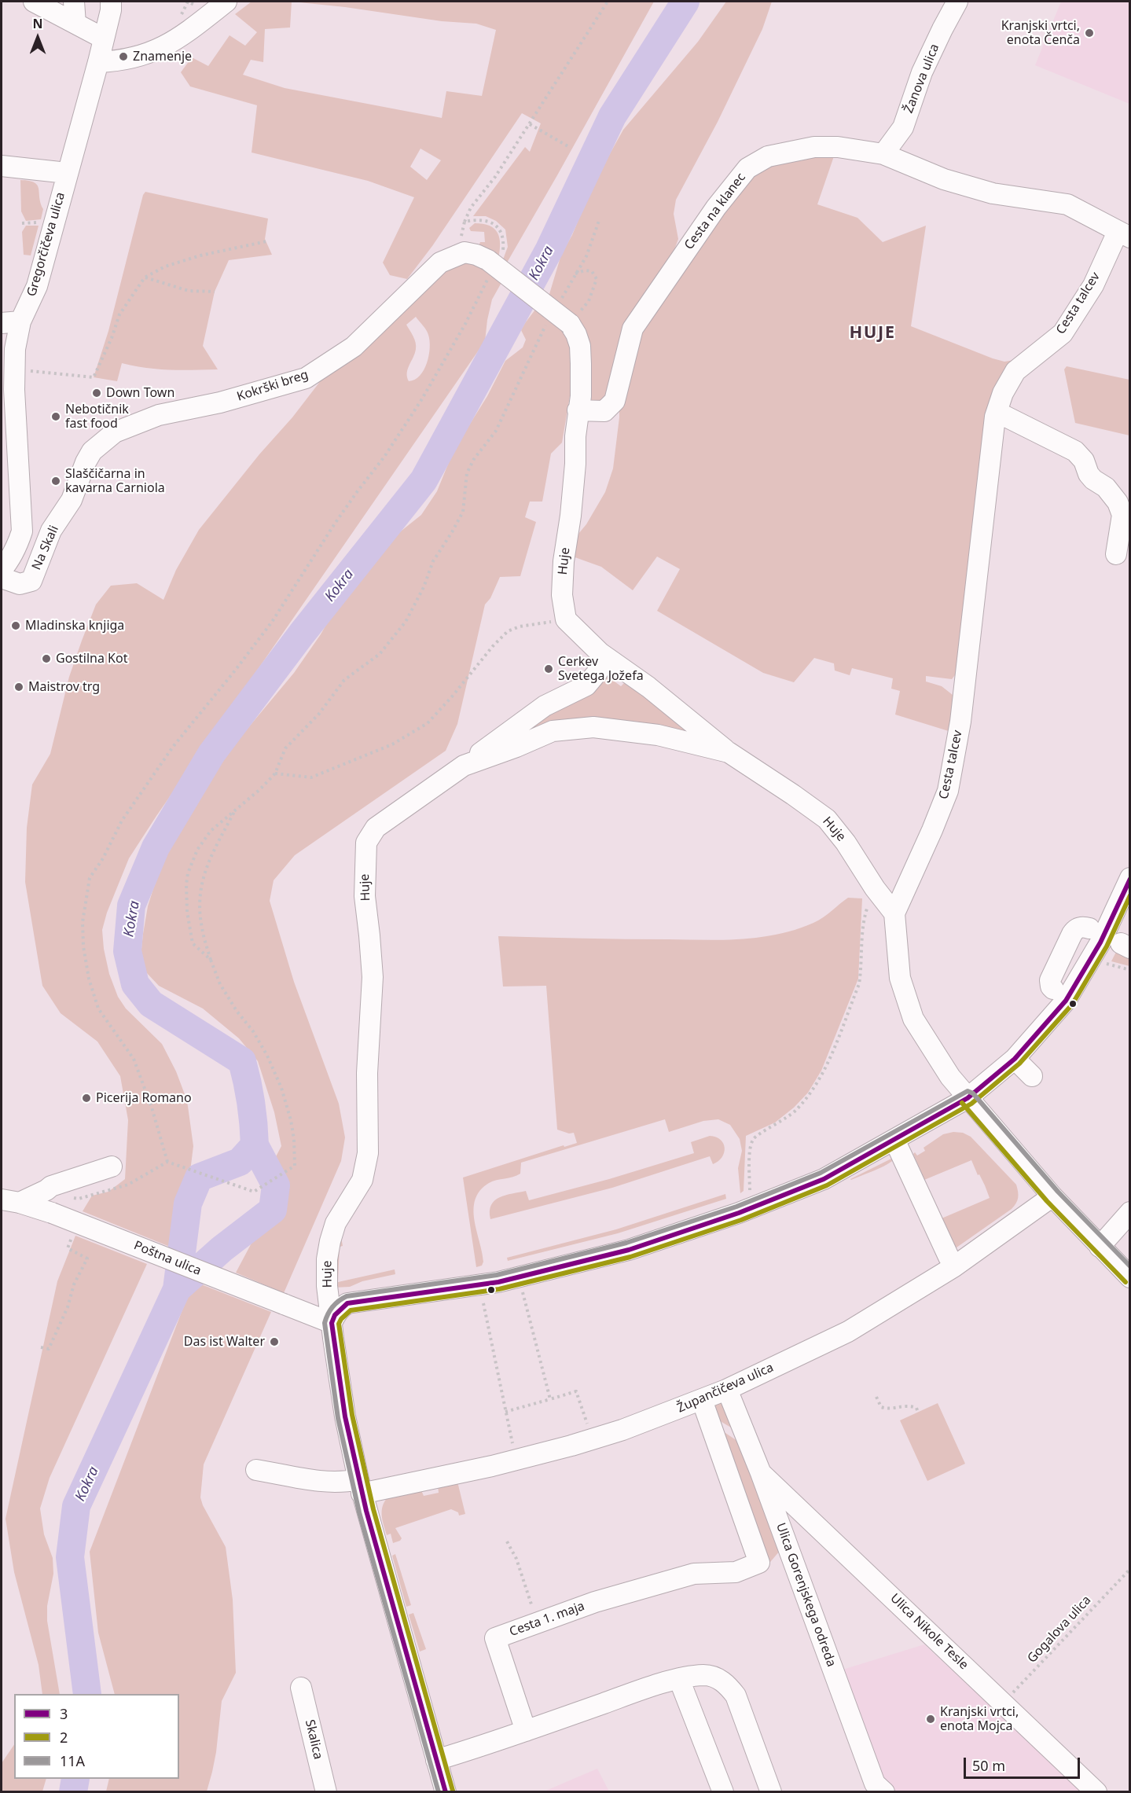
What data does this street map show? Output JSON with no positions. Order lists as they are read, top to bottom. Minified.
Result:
{"streets":{"street":["Žanova ulica","Cesta na klanec","Gregorčičeva ulica","Cesta talcev","Kokrški breg","Na Skali","Huje","Poštna ulica","Župančičeva ulica","Ulica Gorenjskega odreda","Cesta 1. maja","Ulica Nikole Tesle","Skalica"],"path":["Gogalova ulica"]},"crossings":[["Žanova ulica","Cesta na klanec"],["Cesta na klanec","Cesta talcev"],["Cesta na klanec","Huje"],["Cesta talcev","Huje"],["Cesta talcev","Župančičeva ulica"],["Kokrški breg","Na Skali"],["Kokrški breg","Huje"],["Huje","Poštna ulica"],["Župančičeva ulica","Cesta 1. maja"],["Ulica Gorenjskega odreda","Ulica Nikole Tesle"],["Gogalova ulica","Ulica Nikole Tesle"]],"districts":["HUJE"],"water":["Kokra"],"places":["Kranjski vrtci, enota Čenča","Znamenje","Down Town","Nebotičnik fast food","Slaščičarna in kavarna Carniola","Mladinska knjiga","Gostilna Kot","Cerkev Svetega Jožefa","Maistrov trg","Picerija Romano","Das ist Walter","Kranjski vrtci, enota Mojca"],"lines":["transit line 3","transit line 2","transit line 11A"],"legend":["3","2","11A"],"scale_bar":"50 m","north":"top"}
